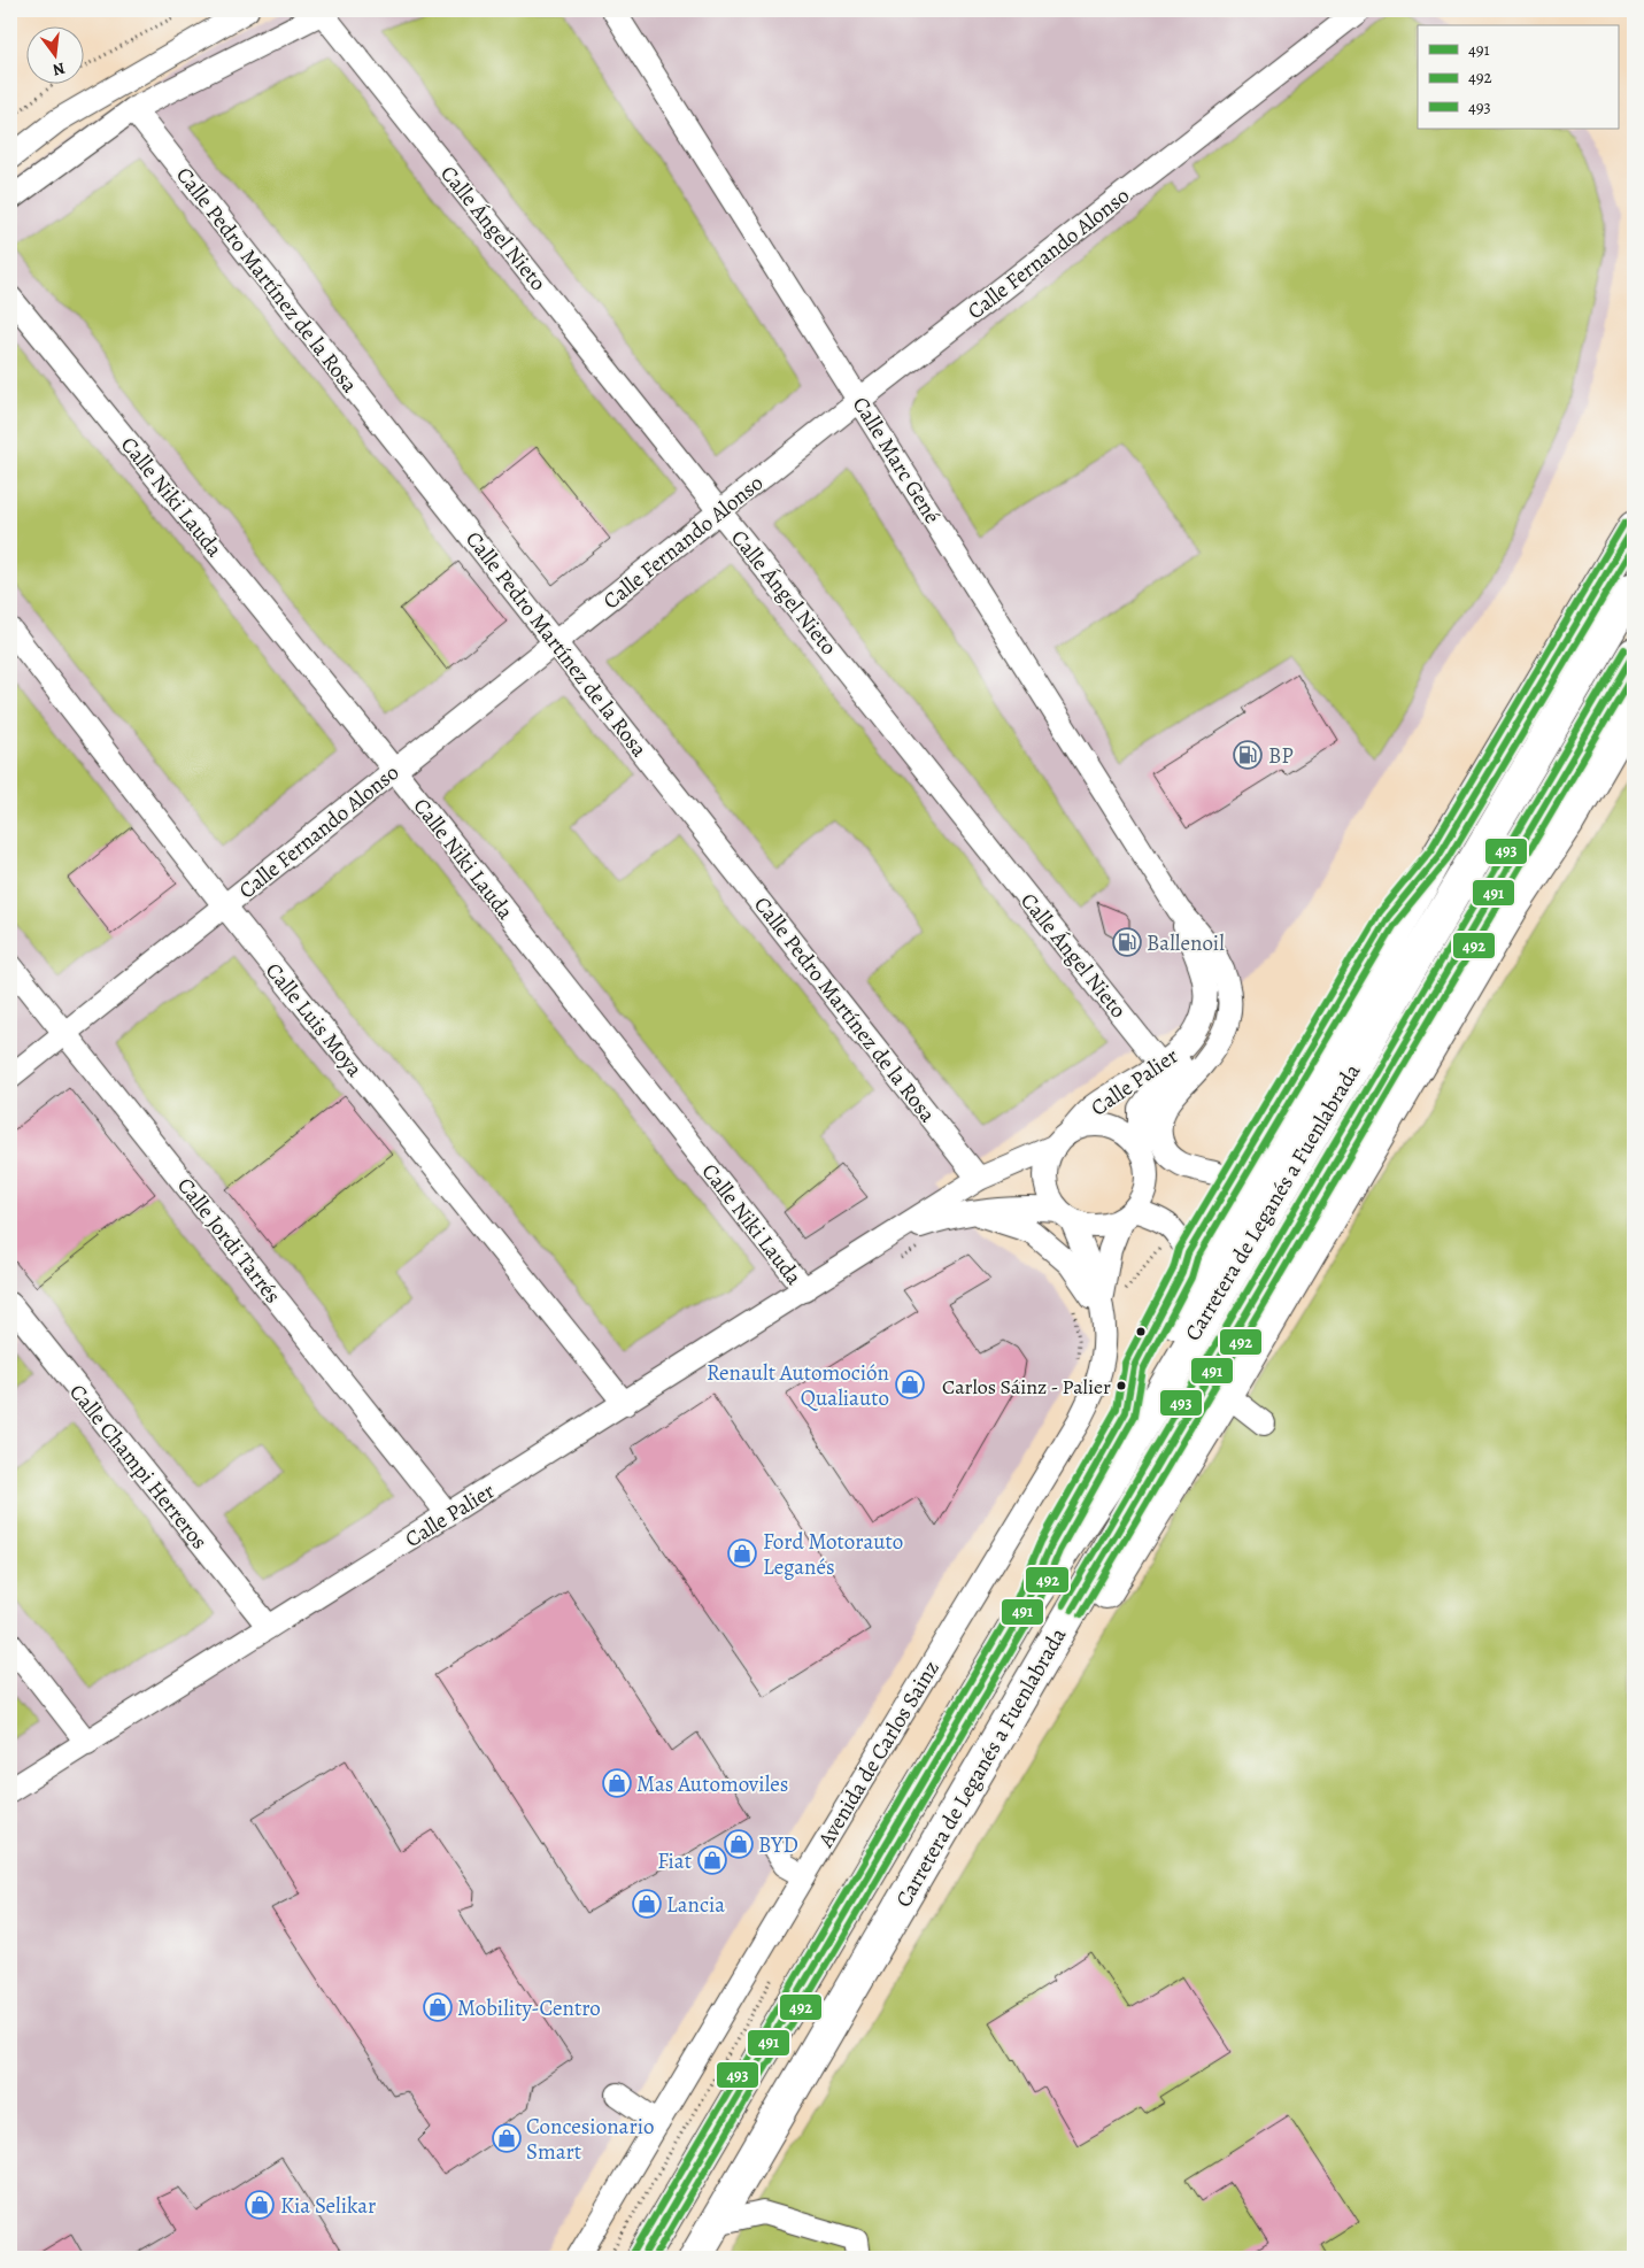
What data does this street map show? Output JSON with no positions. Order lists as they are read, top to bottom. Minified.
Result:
{"streets":{"highway":["Carretera de Leganés a Fuenlabrada"],"street":["Calle Ángel Nieto","Calle Fernando Alonso","Calle Pedro Martínez de la Rosa","Calle Marc Gené","Calle Niki Lauda","Calle Luis Moya","Calle Palier","Calle Jordi Tarrés","Calle Champi Herreros","Avenida de Carlos Sainz"]},"crossings":[["Calle Ángel Nieto","Calle Fernando Alonso"],["Calle Ángel Nieto","Calle Palier"],["Calle Fernando Alonso","Calle Pedro Martínez de la Rosa"],["Calle Fernando Alonso","Calle Marc Gené"],["Calle Fernando Alonso","Calle Niki Lauda"],["Calle Fernando Alonso","Calle Luis Moya"],["Calle Fernando Alonso","Calle Jordi Tarrés"],["Calle Pedro Martínez de la Rosa","Calle Palier"],["Calle Marc Gené","Calle Palier"],["Calle Niki Lauda","Calle Palier"],["Calle Luis Moya","Calle Palier"],["Calle Palier","Calle Jordi Tarrés"],["Calle Palier","Calle Champi Herreros"],["Calle Palier","Avenida de Carlos Sainz"]],"places":{"fuel station":["BP","Ballenoil"],"shop":["Renault Automoción Qualiauto","Ford Motorauto Leganés","Mas Automoviles","BYD","Fiat","Lancia","Mobility-Centro","Concesionario Smart","Kia Selikar"],"other":["Carlos Sáinz - Palier"]},"lines":["transit line 493","transit line 491","transit line 492"],"legend":["491","492","493"],"north":"bottom"}
